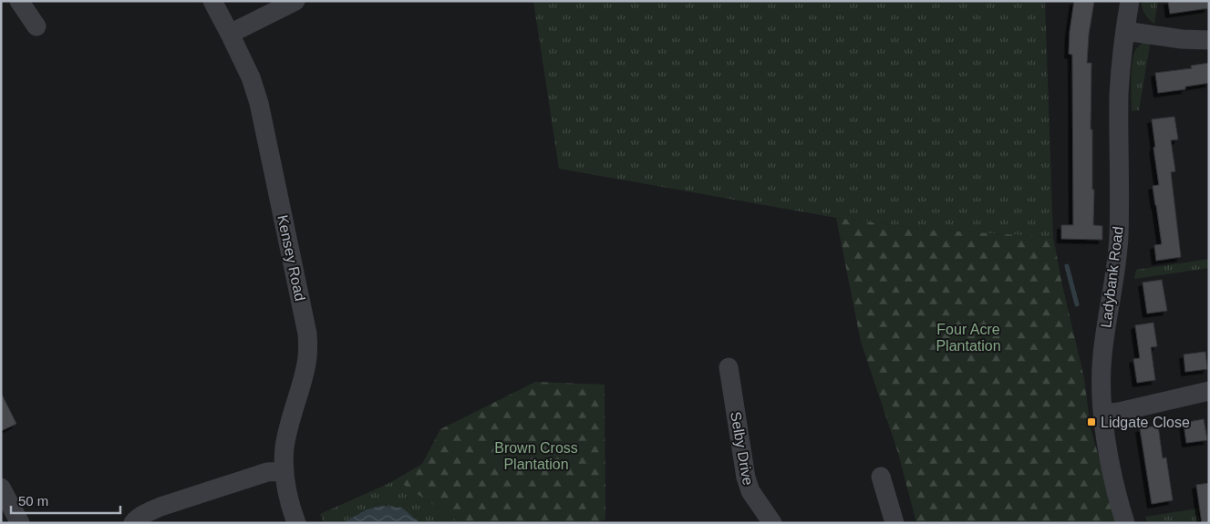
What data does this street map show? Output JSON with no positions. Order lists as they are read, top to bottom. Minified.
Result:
{"streets":{"street":["Kensey Road","Ladybank Road","Selby Drive"]},"parks":["Four Acre Plantation","Brown Cross Plantation"],"places":{"transit":["Lidgate Close"]},"scale_bar":"50 m"}
